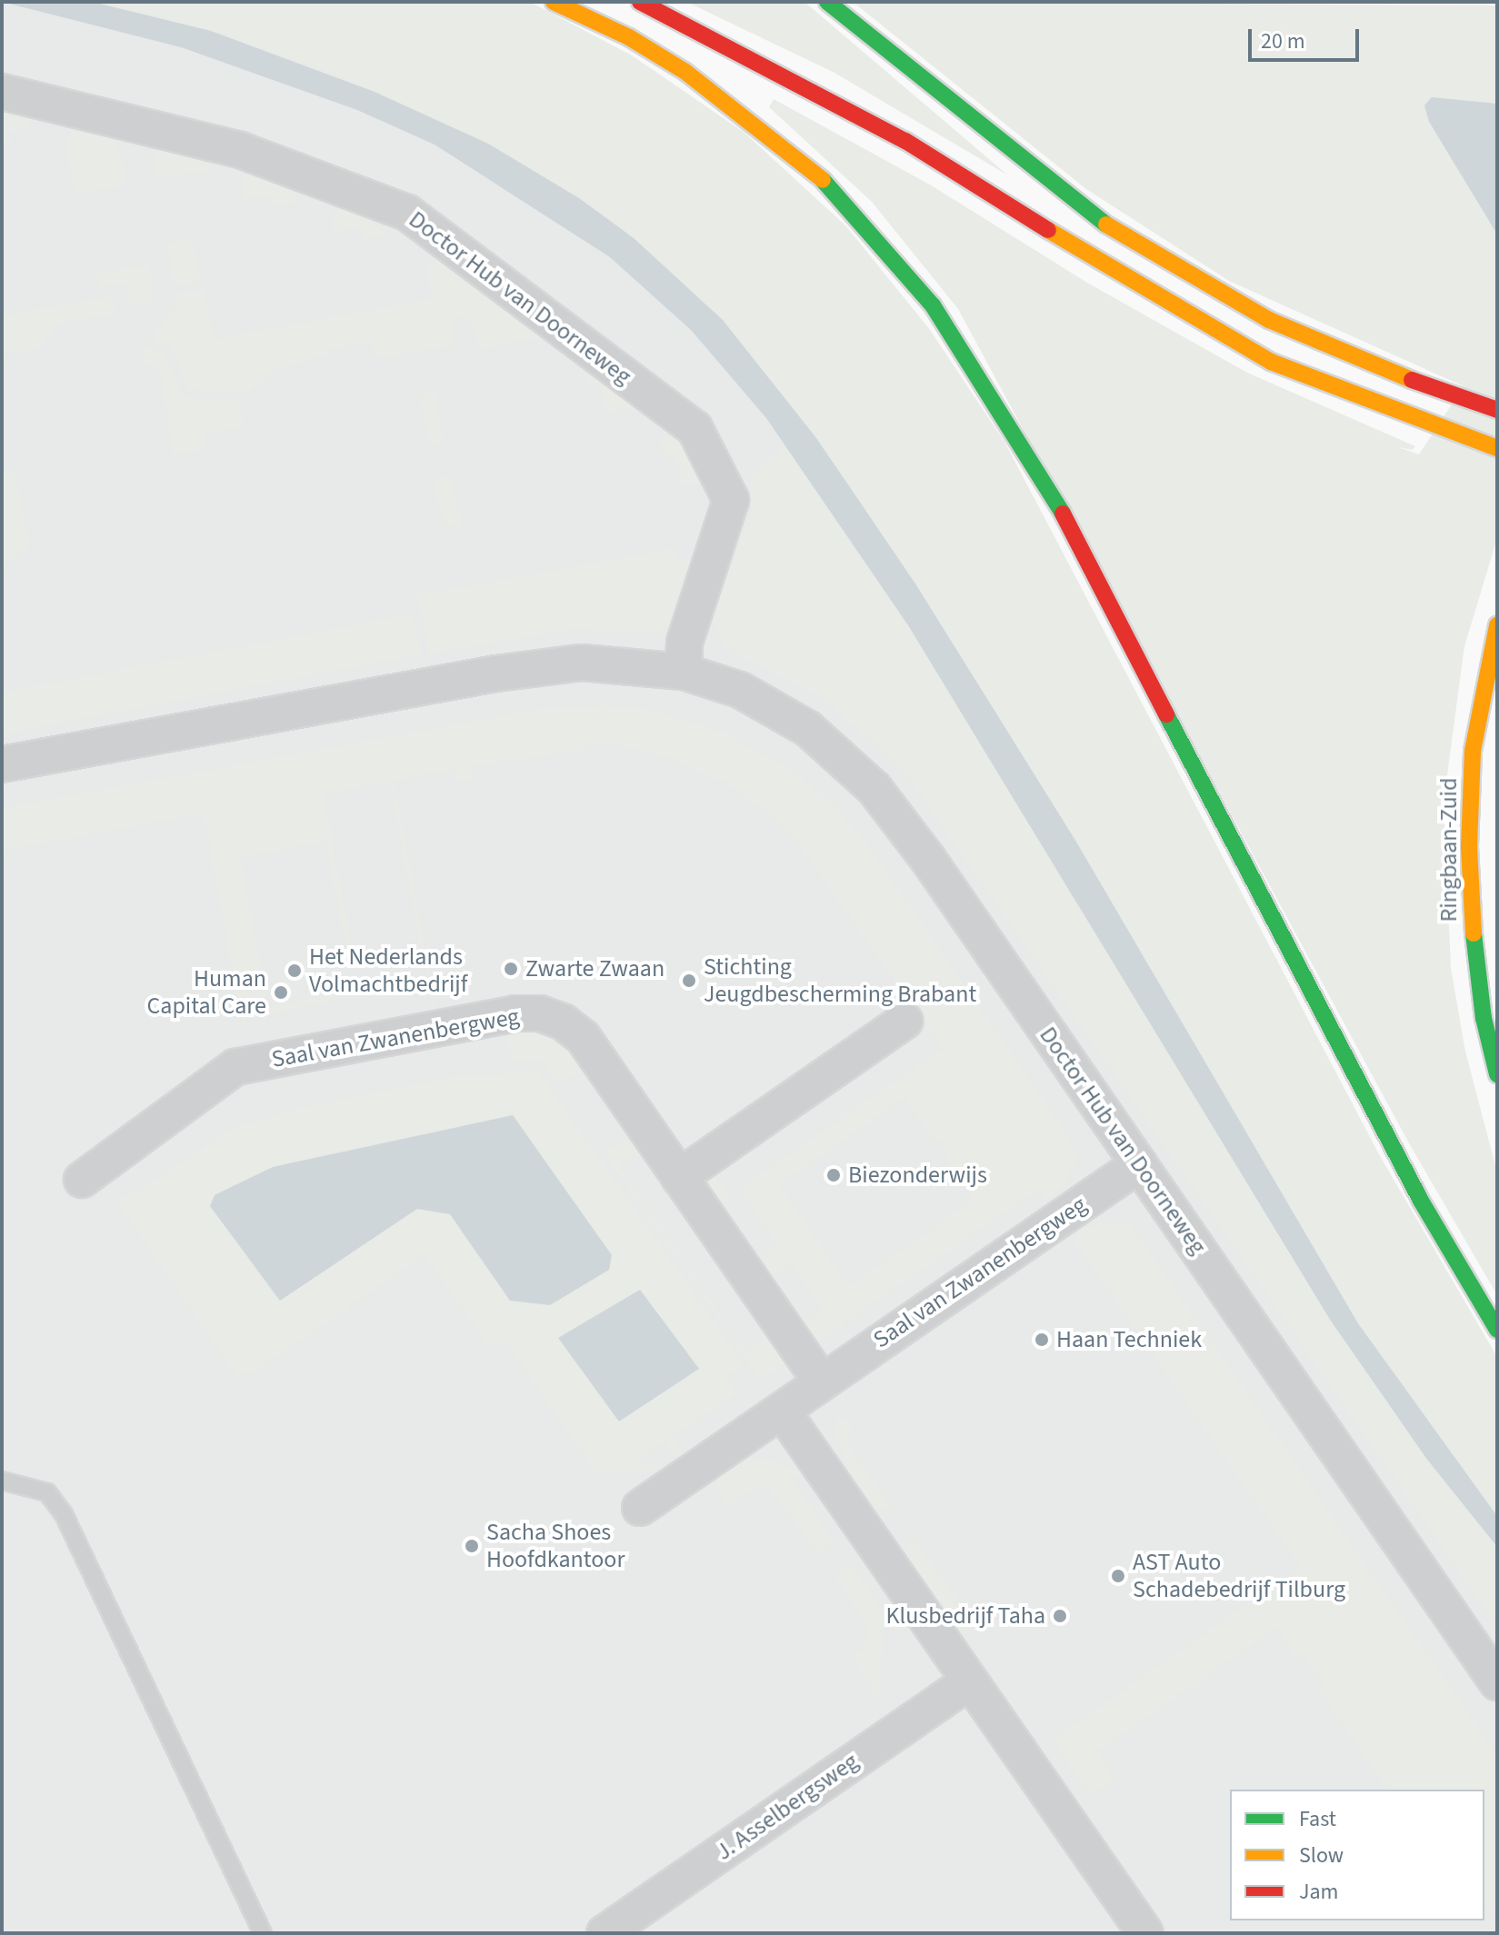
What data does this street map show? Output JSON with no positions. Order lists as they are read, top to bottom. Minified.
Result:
{"streets":{"main road":["Ringbaan-Zuid"],"street":["Doctor Hub van Doorneweg","Saal van Zwanenbergweg","J. Asselbergsweg"]},"crossings":[["Doctor Hub van Doorneweg","Saal van Zwanenbergweg"]],"places":["Zwarte Zwaan","Het Nederlands Volmachtbedrijf","Stichting Jeugdbescherming Brabant","Human Capital Care","Biezonderwijs","Haan Techniek","Sacha Shoes Hoofdkantoor","AST Auto Schadebedrijf Tilburg","Klusbedrijf Taha"],"legend":["Fast","Slow","Jam"],"scale_bar":"20 m"}
